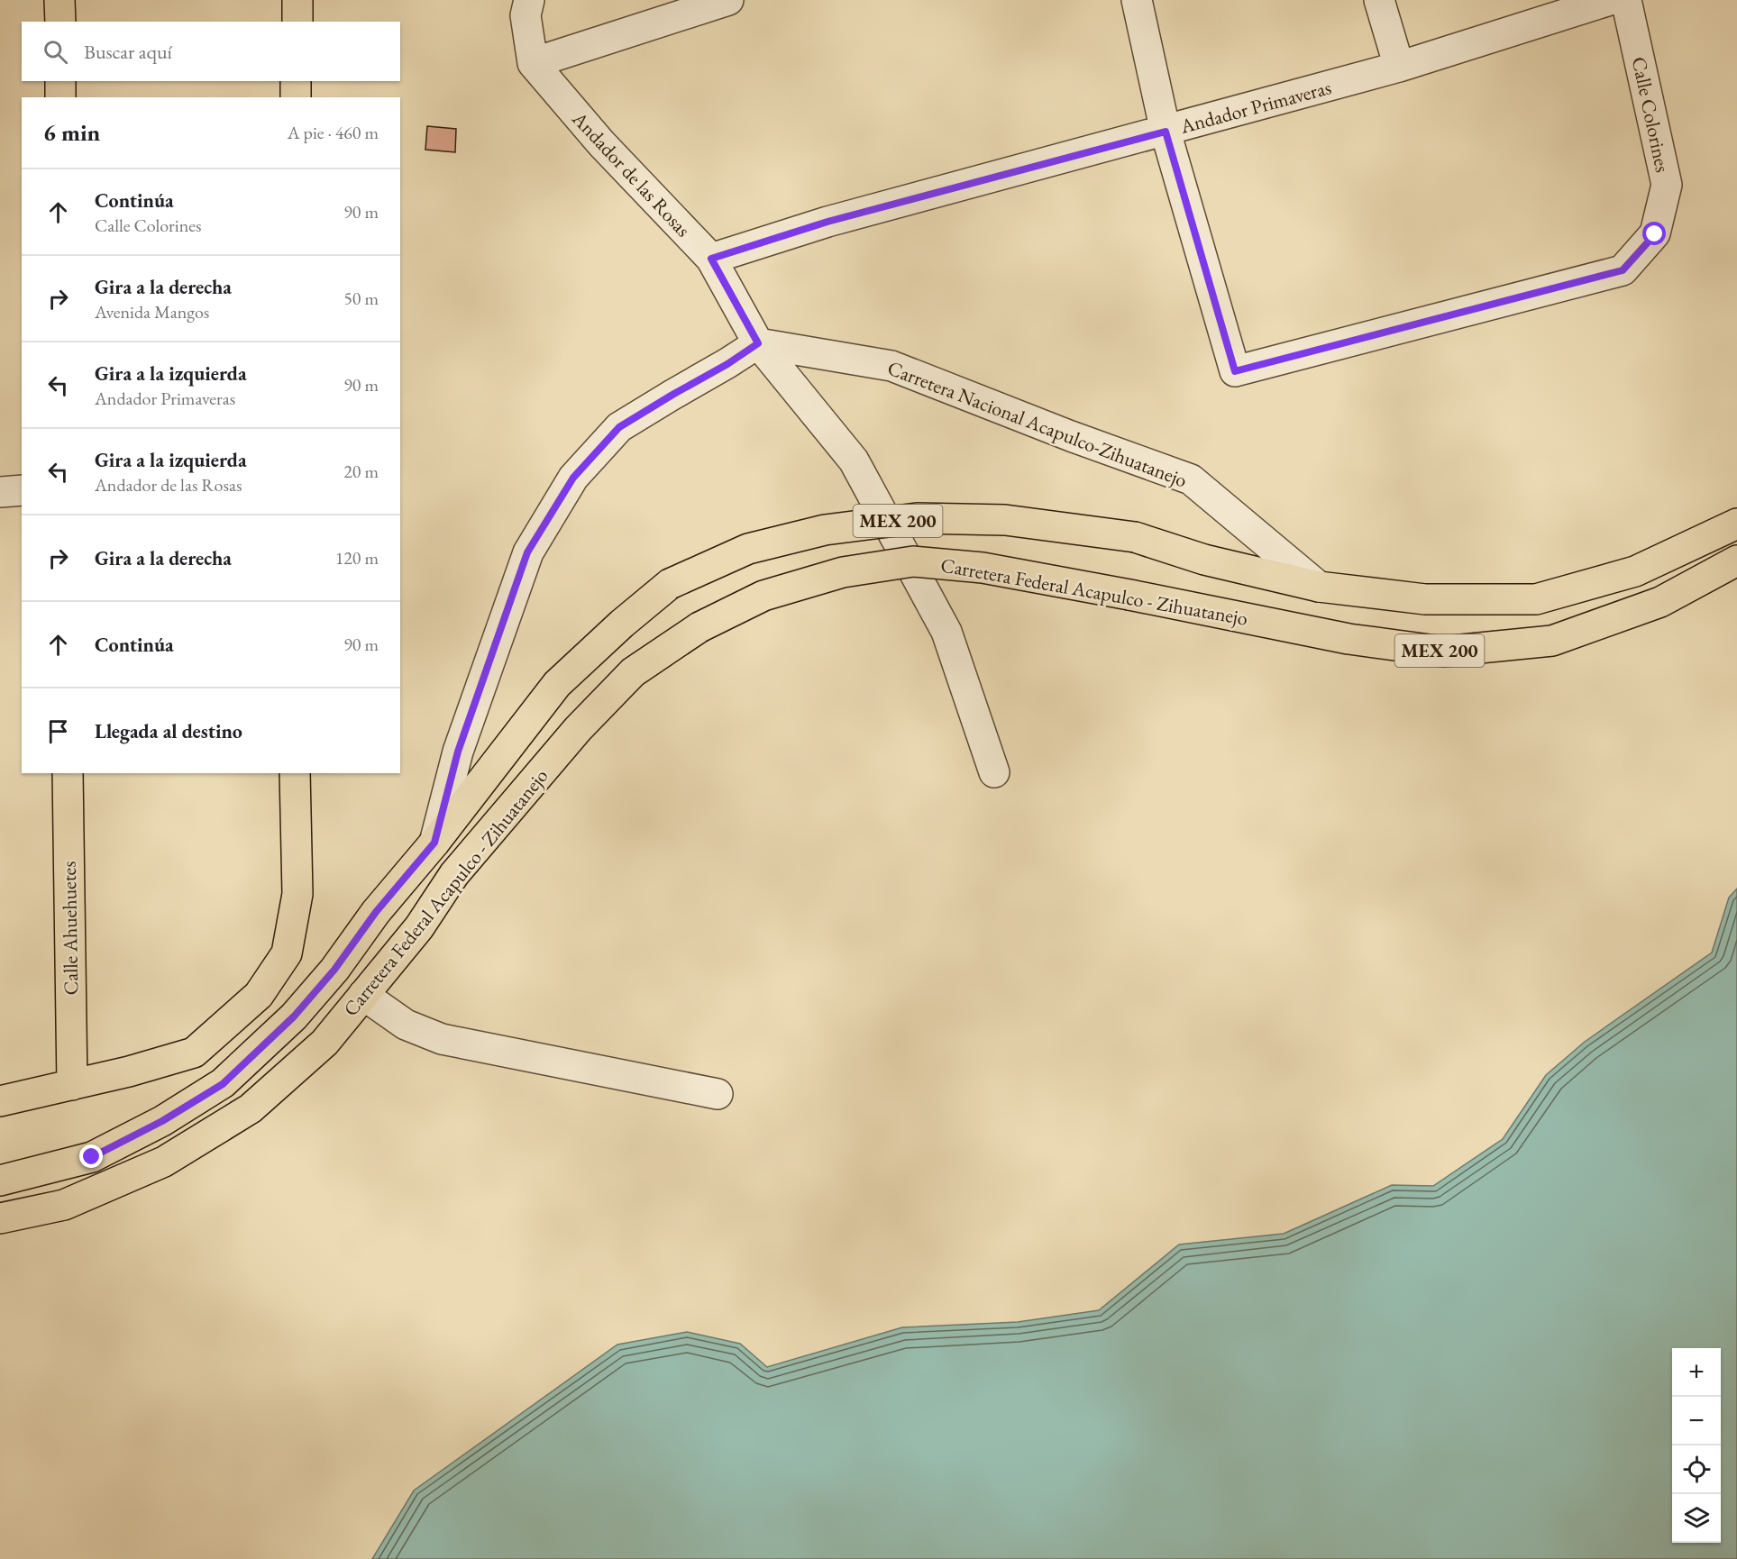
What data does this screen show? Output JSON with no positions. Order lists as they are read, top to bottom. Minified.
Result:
{"streets":{"main road":["MEX 200","Carretera Federal Acapulco - Zihuatanejo","Calle Ahuehuetes"],"street":["Andador Primaveras","Calle Colorines","Andador de las Rosas","Carretera Nacional Acapulco-Zihuatanejo"]},"crossings":[["Andador Primaveras","Calle Colorines"],["Andador Primaveras","Andador de las Rosas"],["Andador de las Rosas","Carretera Nacional Acapulco-Zihuatanejo"],["Carretera Nacional Acapulco-Zihuatanejo","Carretera Federal Acapulco - Zihuatanejo"]],"page":{"search":"Buscar aquí","heading":["6 min","A pie · 460 m"],"list":[["Continúa","Calle Colorines","90 m"],["Gira a la derecha","Avenida Mangos","50 m"],["Gira a la izquierda","Andador Primaveras","90 m"],["Gira a la izquierda","Andador de las Rosas","20 m"],["Gira a la derecha","120 m"],["Continúa","90 m"],"Llegada al destino"],"map_buttons":["+","−"]}}
